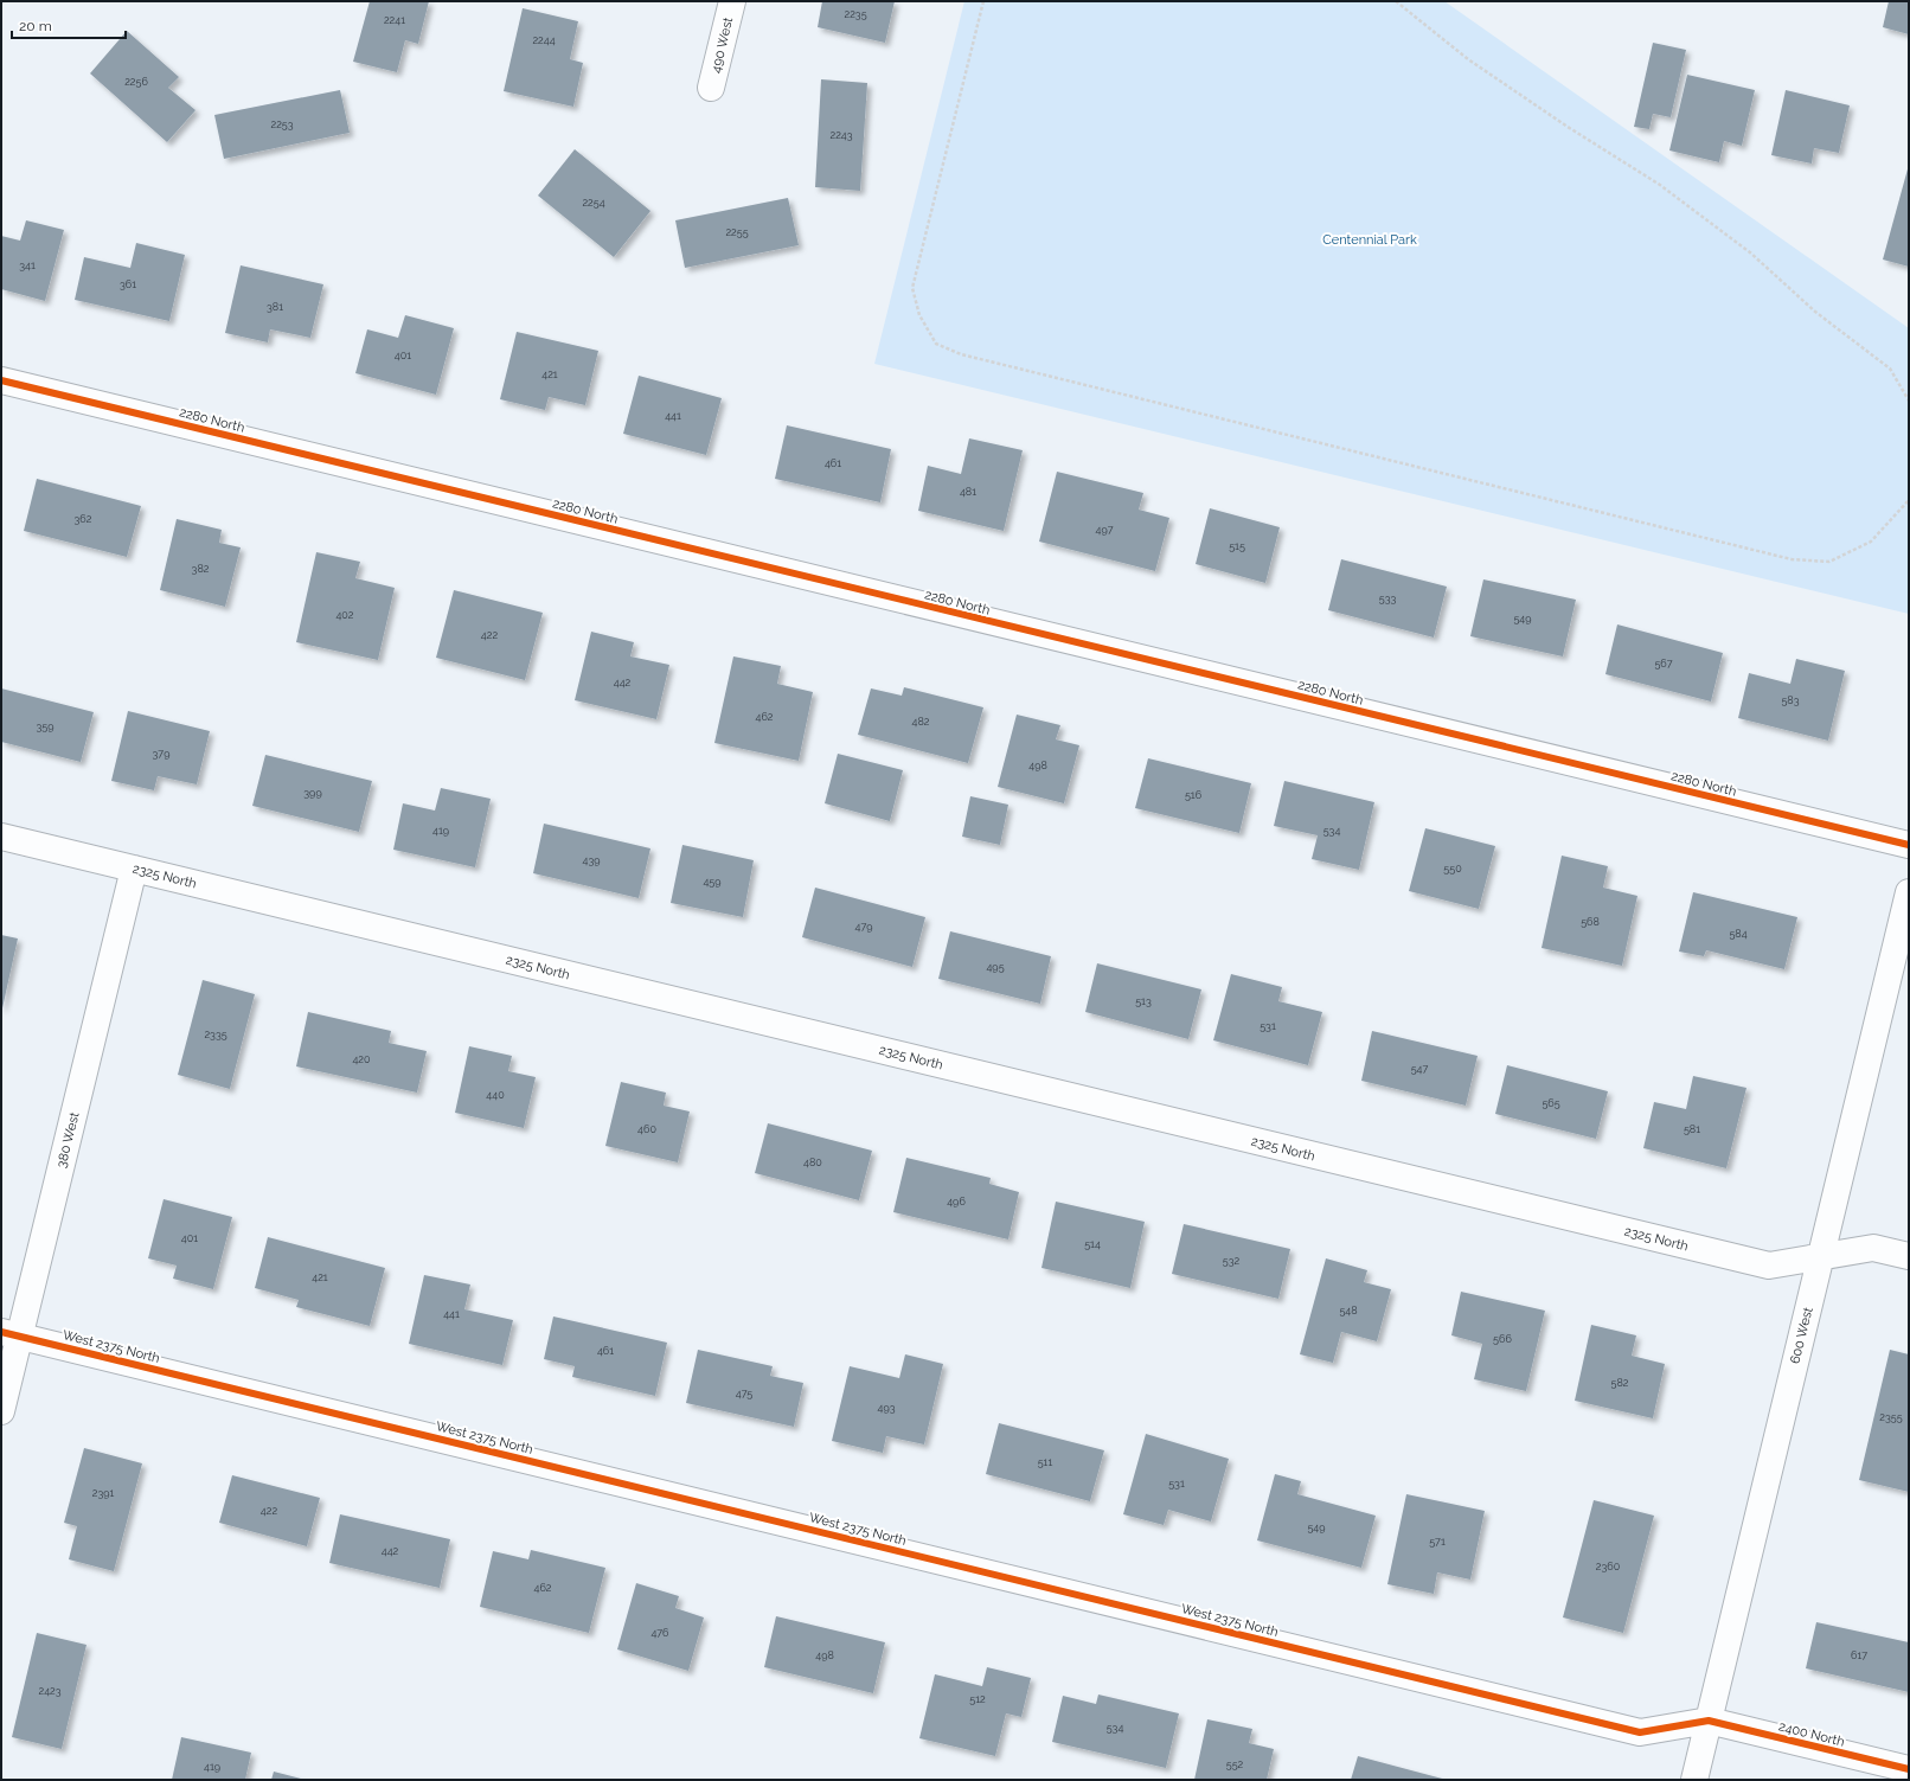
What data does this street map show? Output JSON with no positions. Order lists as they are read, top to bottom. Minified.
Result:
{"streets":{"street":["490 West","2280 North","2325 North","380 West","600 West","West 2375 North","2400 North"]},"crossings":[["2325 North","380 West"],["2325 North","600 West"],["380 West","West 2375 North"],["600 West","West 2375 North"],["600 West","2400 North"],["West 2375 North","2400 North"]],"parks":["Centennial Park"],"house_numbers":["2235","2241","2244","2256","2253","2243","2254","2255","341","361","381","401","421","441","461","481","362","497","515","382","533","402","549","422","567","442","583","462","482","359","379","498","399","516","419","534","439","550","459","568","479","584","495","513","531","2335","420","547","440","565","460","581","480","496","401","514","532","421","548","441","566","461","582","475","493","2355","511","531","2391","422","549","571","442","2360","462","476","498","617","2423","512","534","552","419"],"scale_bar":"20 m"}
